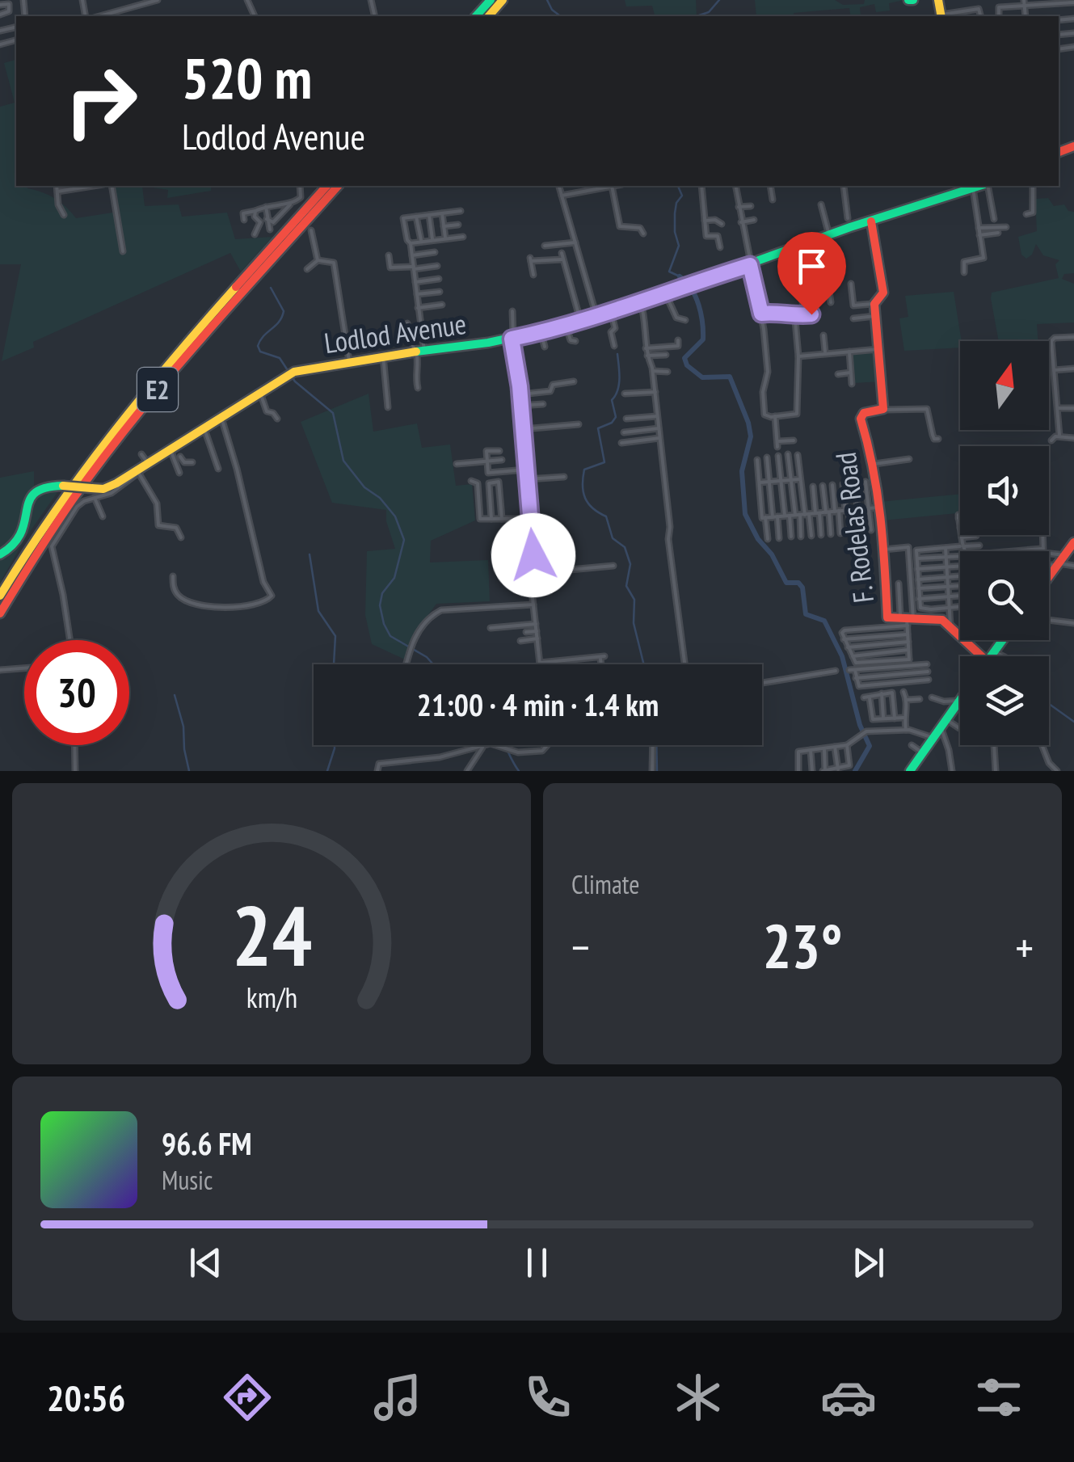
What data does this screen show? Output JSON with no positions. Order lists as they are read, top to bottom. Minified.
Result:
{"streets":{"main road":["Lodlod Avenue","E2","F. Rodelas Road"]},"north":"top","page":{"turn":["520 m","Lodlod Avenue"],"limit":"30","trip":"21:00 · 4 min · 1.4 km","tile":"Climate","heat":["−","23°","+"],"song":["96.6 FM","Music"],"tabs":"20:56","gauge":["24","km/h"]}}
